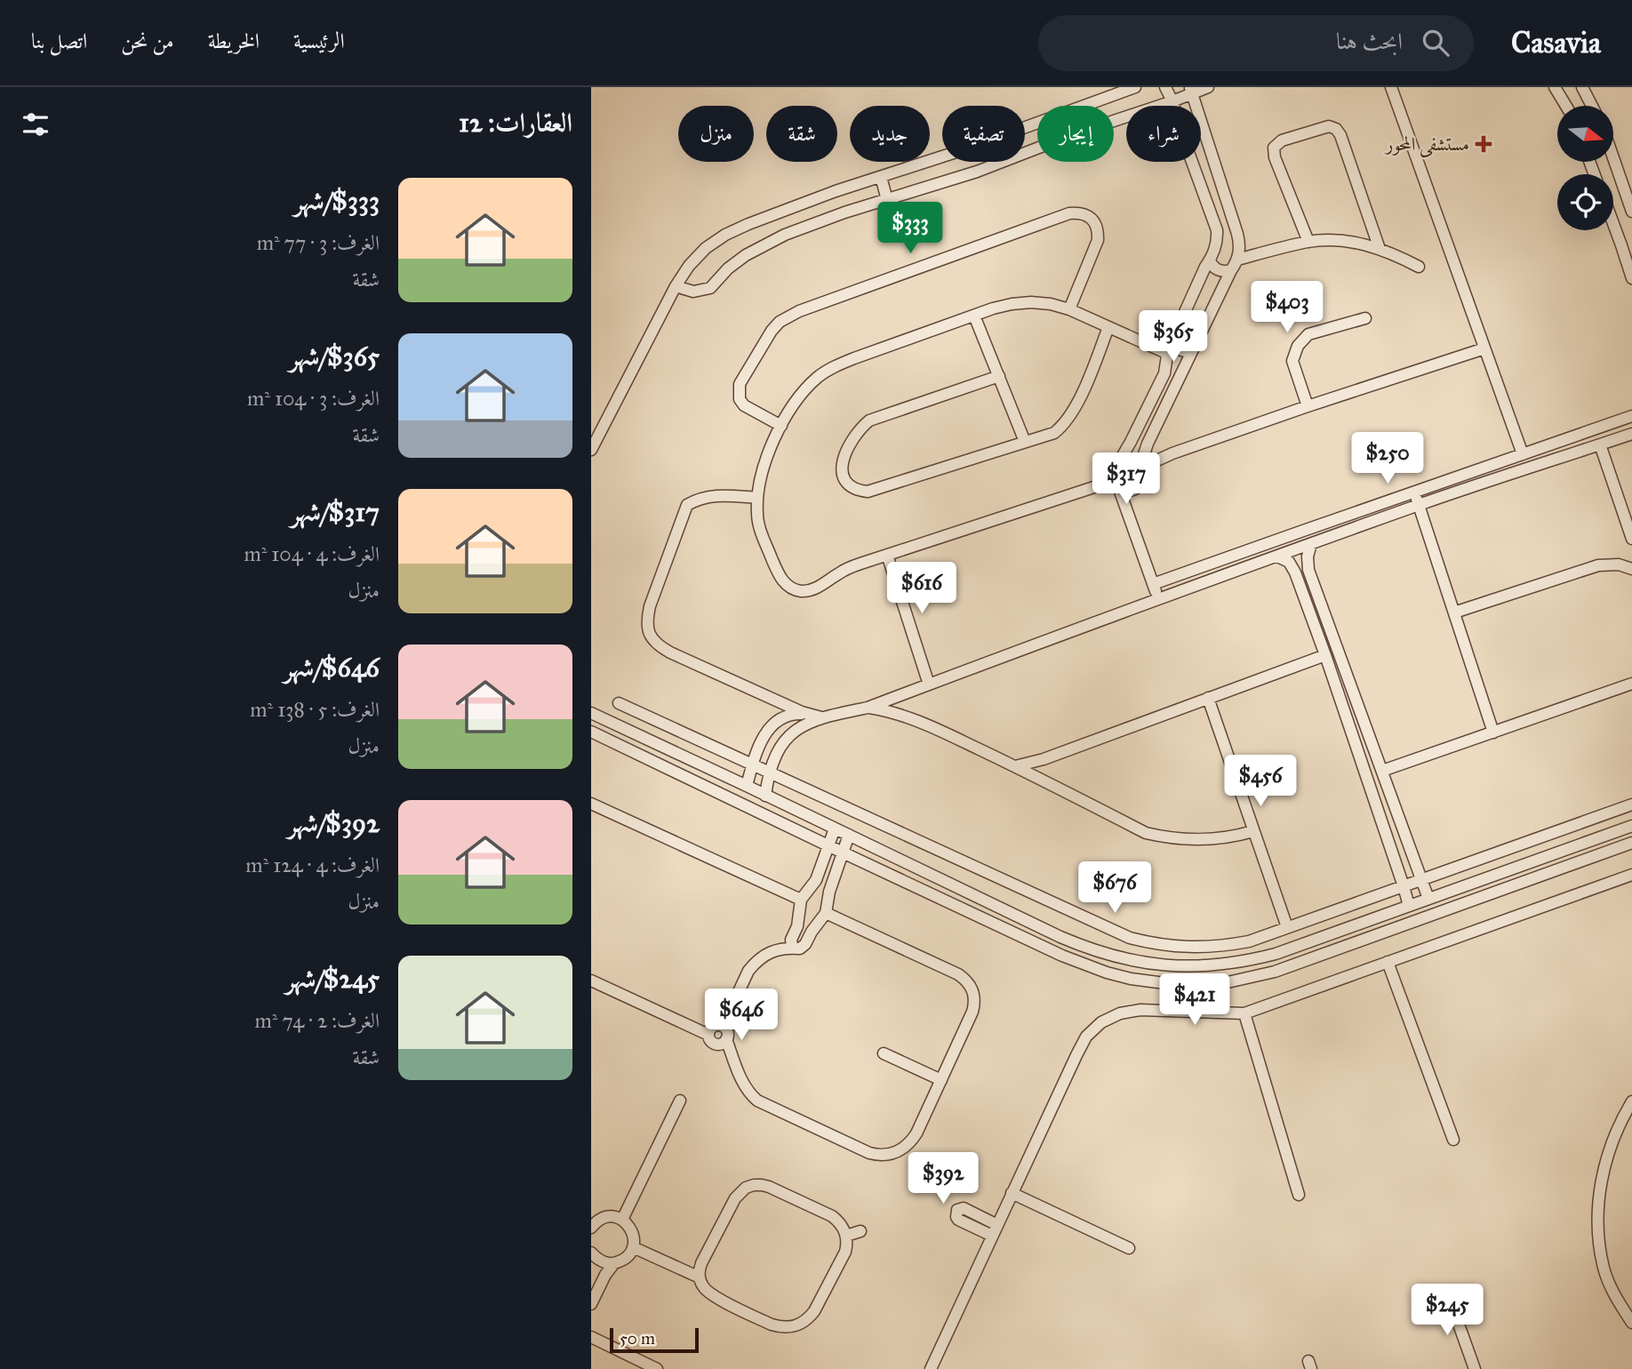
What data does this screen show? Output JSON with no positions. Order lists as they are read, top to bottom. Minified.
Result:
{"places":{"health":["مستشفى المحور"]},"scale_bar":"50 m","north":"right","page":{"header":"Casavia","search":"ابحث هنا","nav":["الرئيسية","الخريطة","من نحن","اتصل بنا"],"heading":"العقارات: 12","chip":["شراء","إيجار","تصفية","جديد","شقة","منزل"],"list":[{"name":"$333/شهر","note":"الغرف: 3 · 77 m² · شقة"},{"name":"$365/شهر","note":"الغرف: 3 · 104 m² · شقة"},{"name":"$317/شهر","note":"الغرف: 4 · 104 m² · منزل"},{"name":"$646/شهر","note":"الغرف: 5 · 138 m² · منزل"},{"name":"$392/شهر","note":"الغرف: 4 · 124 m² · منزل"},{"name":"$245/شهر","note":"الغرف: 2 · 74 m² · شقة"}],"price":["$333","$403","$365","$250","$317","$616","$456","$676","$421","$646","$392","$245"],"scale":"50 m"}}
